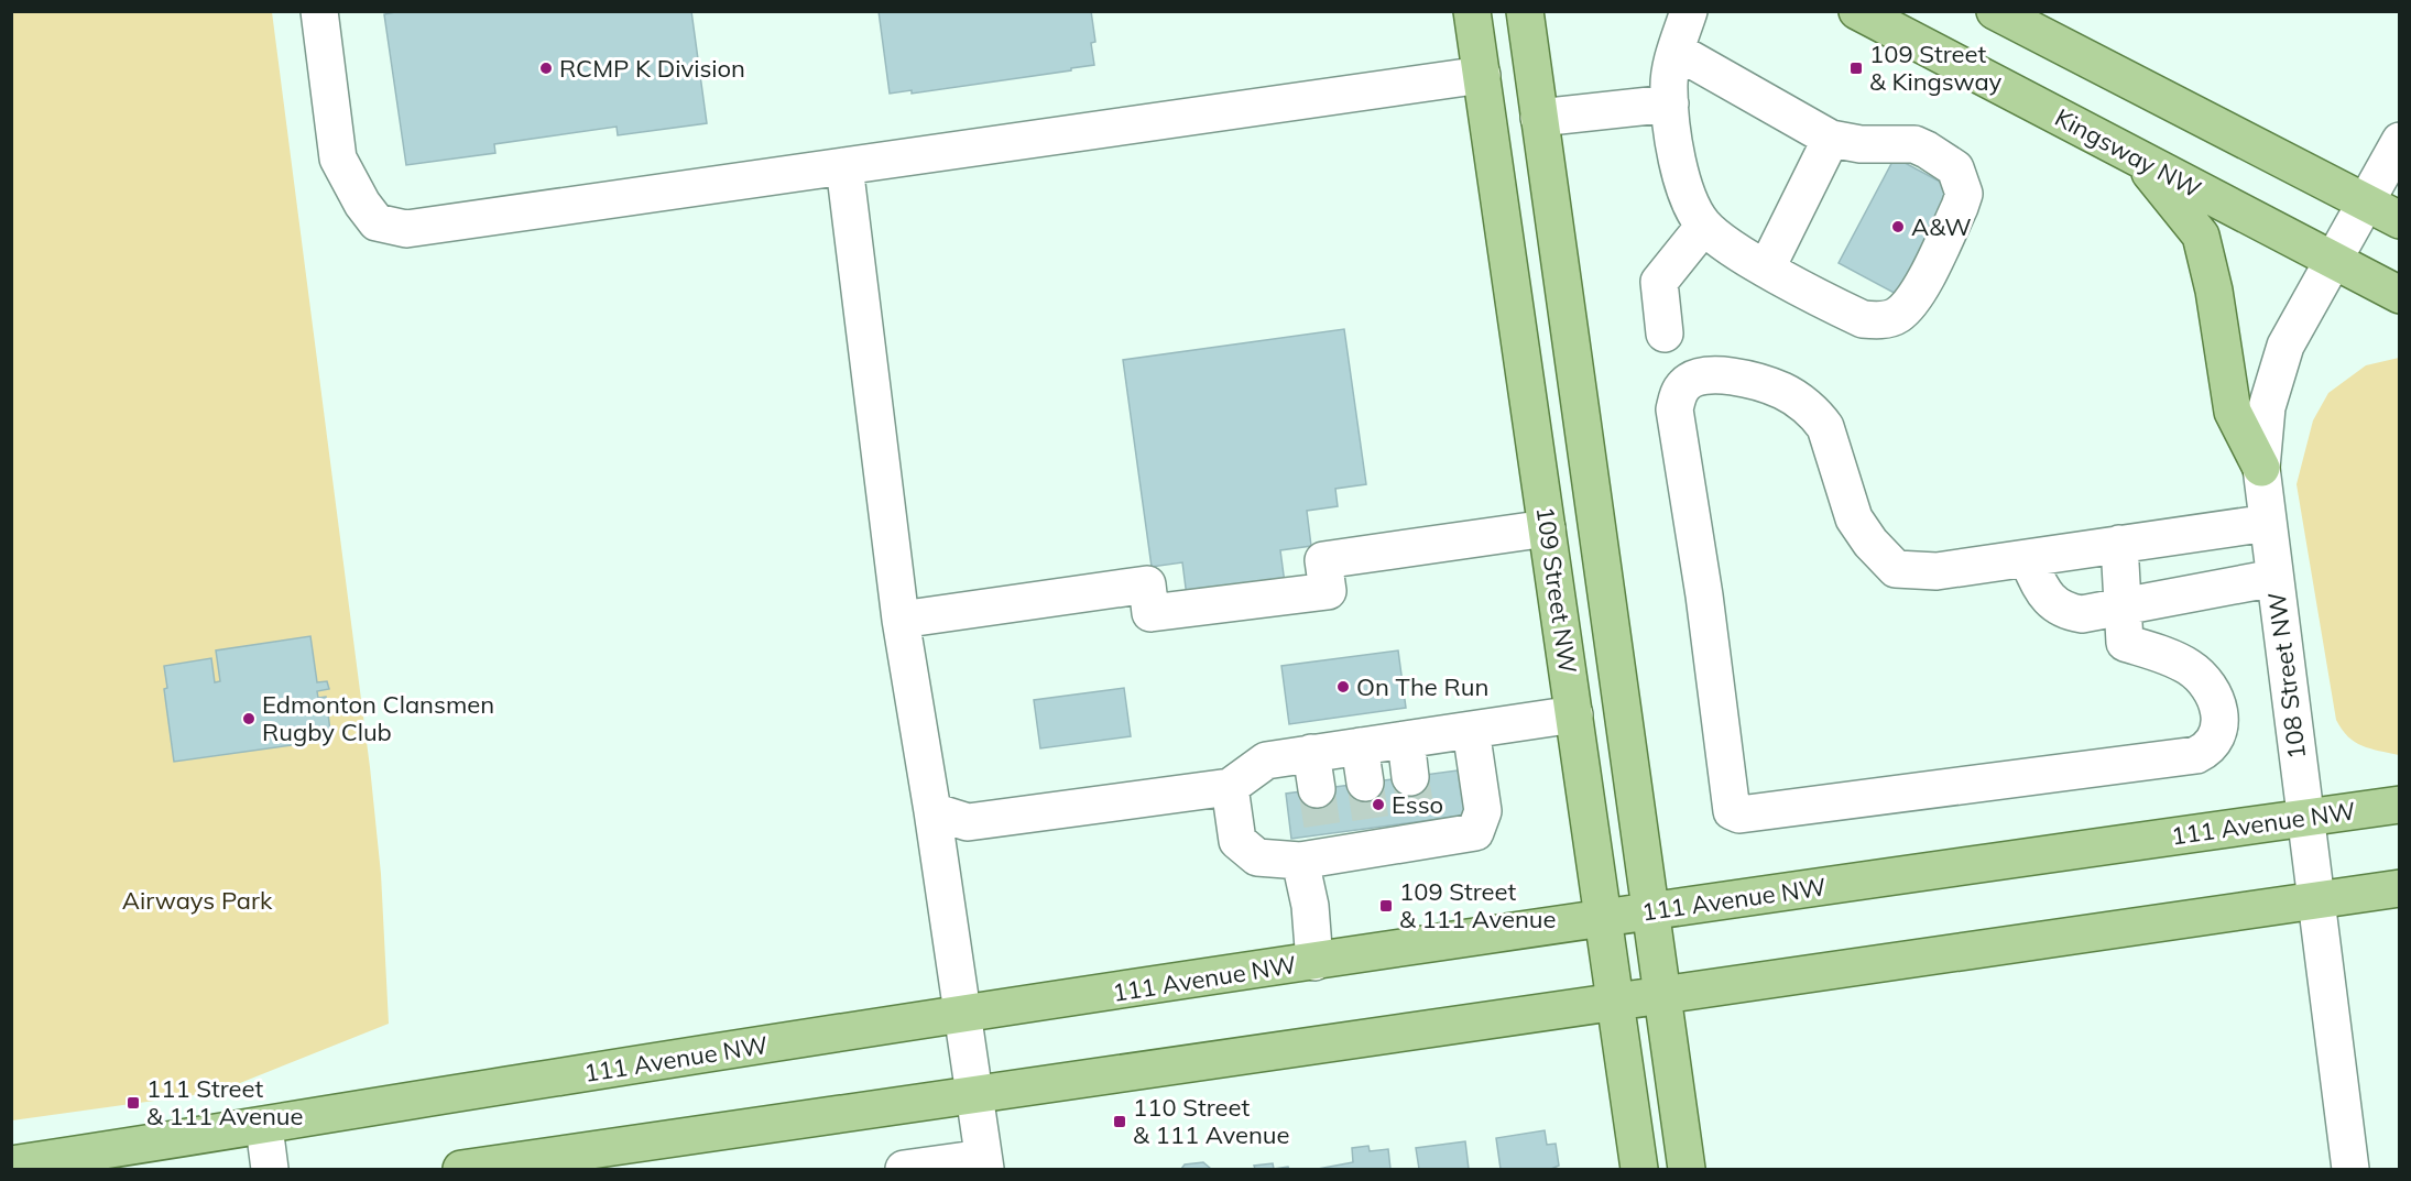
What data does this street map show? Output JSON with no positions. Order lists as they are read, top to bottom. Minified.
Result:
{"streets":{"main road":["Kingsway NW","109 Street NW","111 Avenue NW"],"street":["108 Street NW"]},"crossings":[["Kingsway NW","108 Street NW"],["109 Street NW","111 Avenue NW"],["108 Street NW","111 Avenue NW"]],"parks":["Airways Park"],"places":{"other":["RCMP K Division","A&W","On The Run","Edmonton Clansmen Rugby Club","Esso"],"transit":["109 Street & Kingsway","109 Street & 111 Avenue","111 Street & 111 Avenue","110 Street & 111 Avenue"]}}
